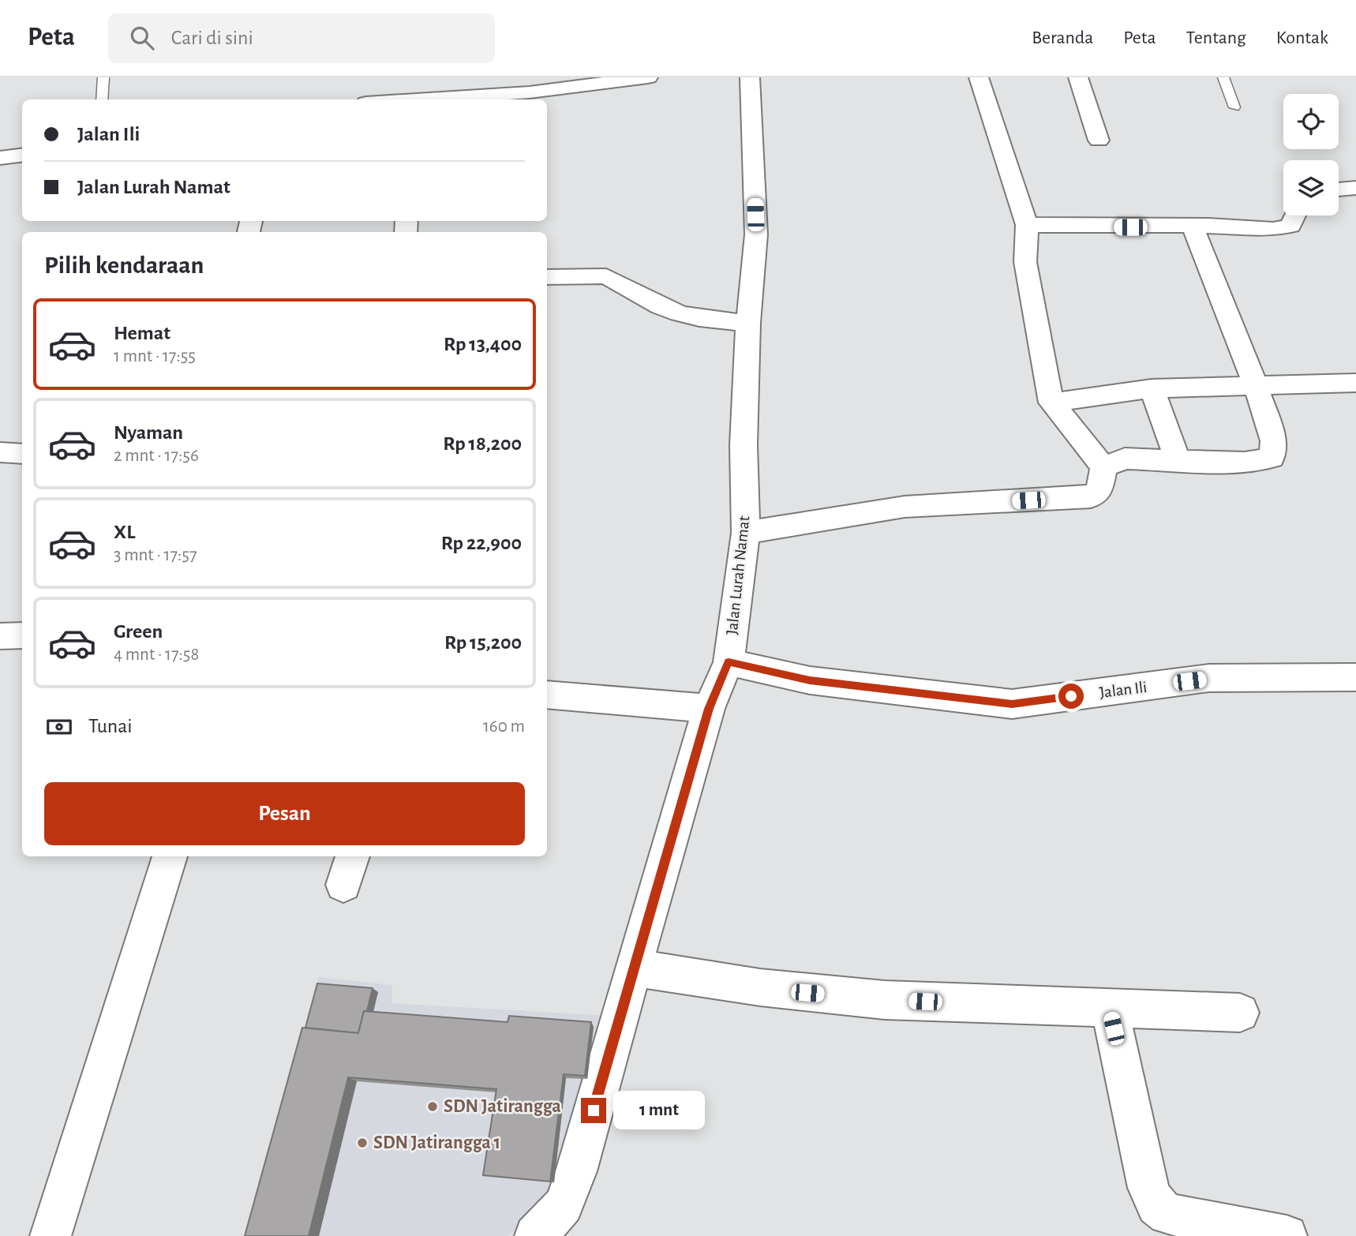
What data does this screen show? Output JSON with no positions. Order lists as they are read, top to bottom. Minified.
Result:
{"streets":{"street":["Jalan Lurah Namat","Jalan Ili"]},"crossings":[["Jalan Lurah Namat","Jalan Ili"]],"places":["SDN Jatirangga","SDN Jatirangga 1"],"page":{"header":"Peta","search":"Cari di sini","nav":["Beranda","Peta","Tentang","Kontak"],"banner":["Jalan Ili","Jalan Lurah Namat"],"heading":"Pilih kendaraan","list":[{"name":"Hemat","note":"1 mnt · 17:55","value":"Rp 13,400"},{"name":"Nyaman","note":"2 mnt · 17:56","value":"Rp 18,200"},{"name":"XL","note":"3 mnt · 17:57","value":"Rp 22,900"},{"name":"Green","note":"4 mnt · 17:58","value":"Rp 15,200"}],"pay":["Tunai","160 m"],"buttons":"Pesan","bubble":"1 mnt"}}
